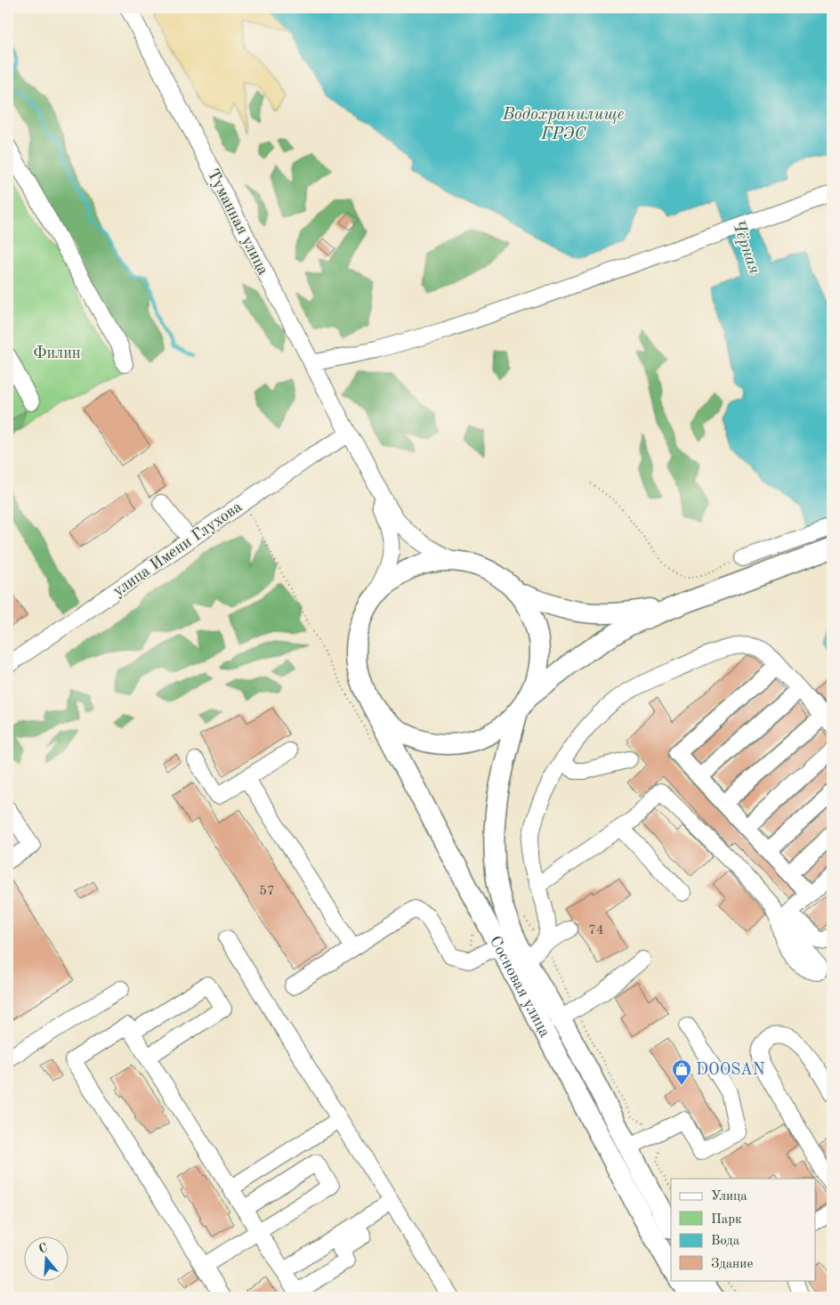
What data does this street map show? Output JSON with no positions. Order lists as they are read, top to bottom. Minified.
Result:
{"streets":{"main road":["Сосновая улица"],"street":["Туманная улица","улица Имени Глухова"]},"crossings":[["Туманная улица","улица Имени Глухова"]],"water":["Водохранилище ГРЭС","Чёрная"],"parks":["Филин"],"places":{"shop":["DOOSAN"]},"house_numbers":["57","74"],"legend":["Улица","Парк","Вода","Здание"],"north":"top"}
